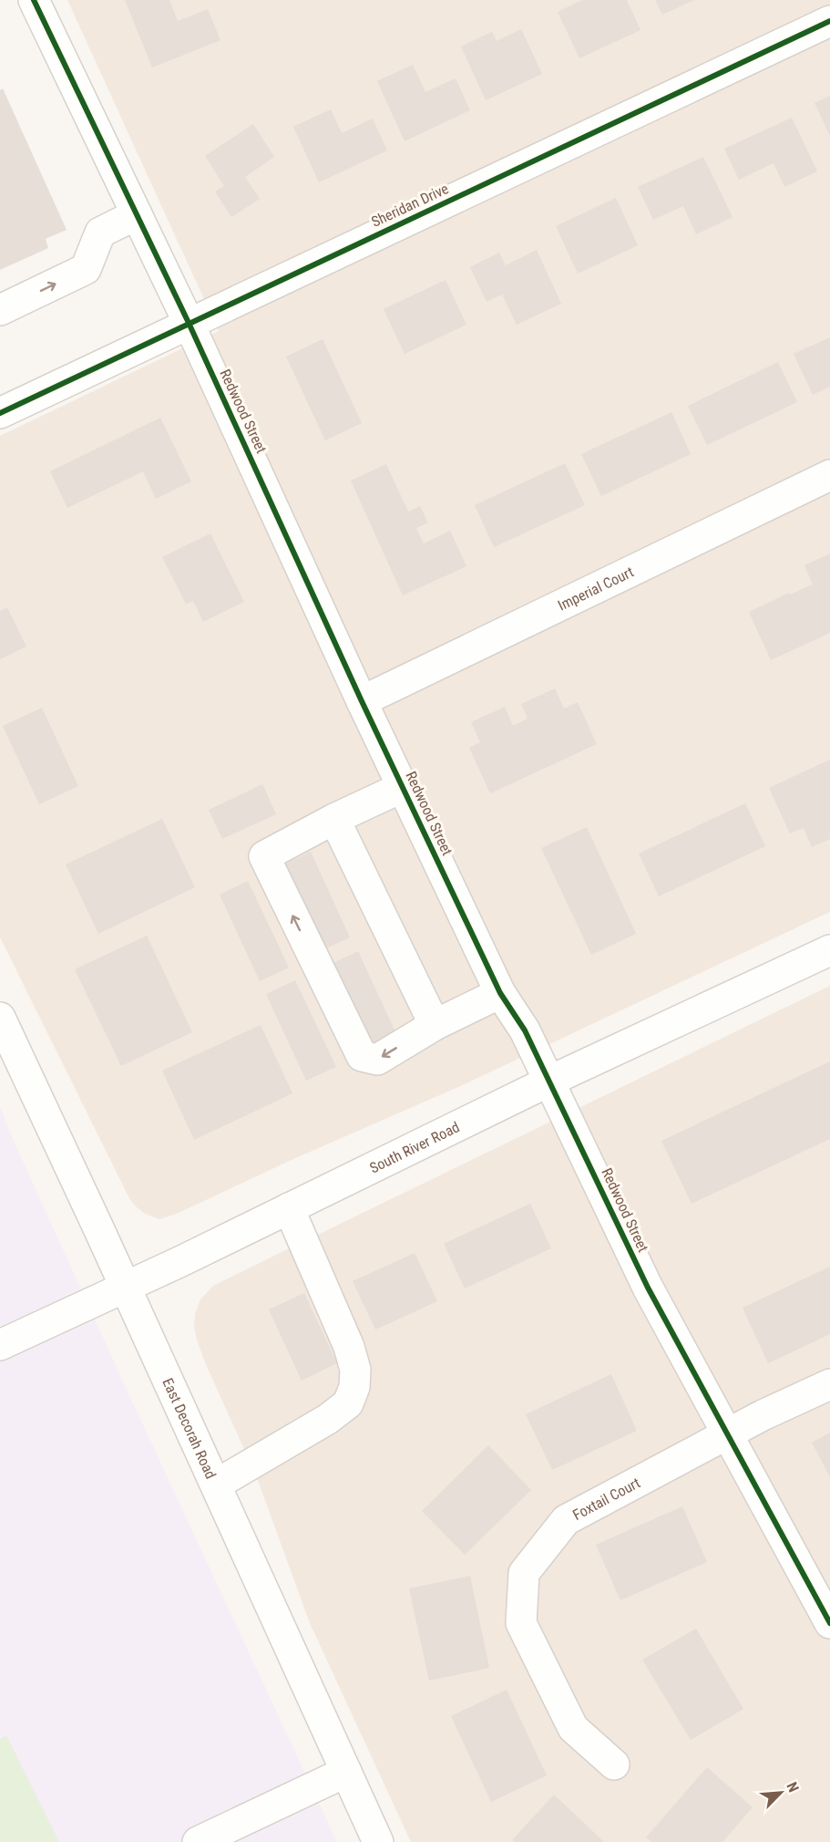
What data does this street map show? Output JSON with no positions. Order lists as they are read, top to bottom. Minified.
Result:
{"streets":{"street":["Sheridan Drive","Redwood Street","Imperial Court","South River Road","East Decorah Road","Foxtail Court"]},"crossings":[["Sheridan Drive","Redwood Street"],["Redwood Street","Imperial Court"],["Redwood Street","South River Road"],["Redwood Street","Foxtail Court"],["South River Road","East Decorah Road"]],"north":"top right"}
